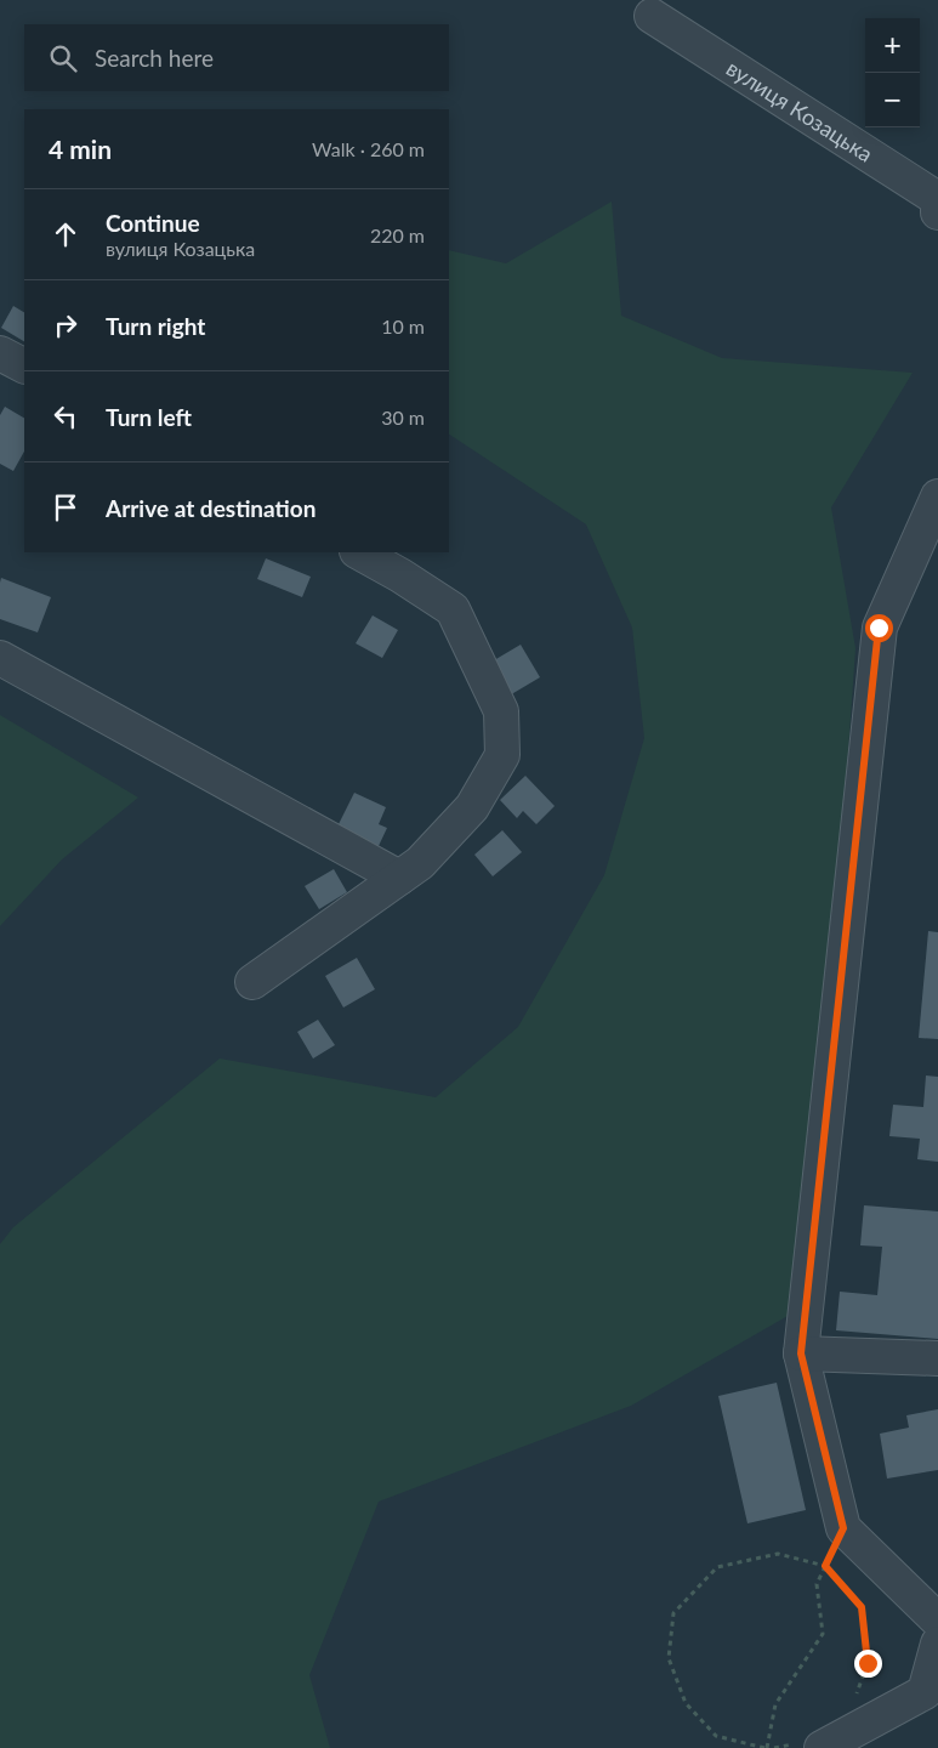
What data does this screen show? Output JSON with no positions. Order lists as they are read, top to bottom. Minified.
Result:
{"streets":{"street":["вулиця Козацька"]},"page":{"map_buttons":["+","−"],"search":"Search here","heading":["4 min","Walk · 260 m"],"list":[["Continue","вулиця Козацька","220 m"],["Turn right","10 m"],["Turn left","30 m"],"Arrive at destination"]}}
